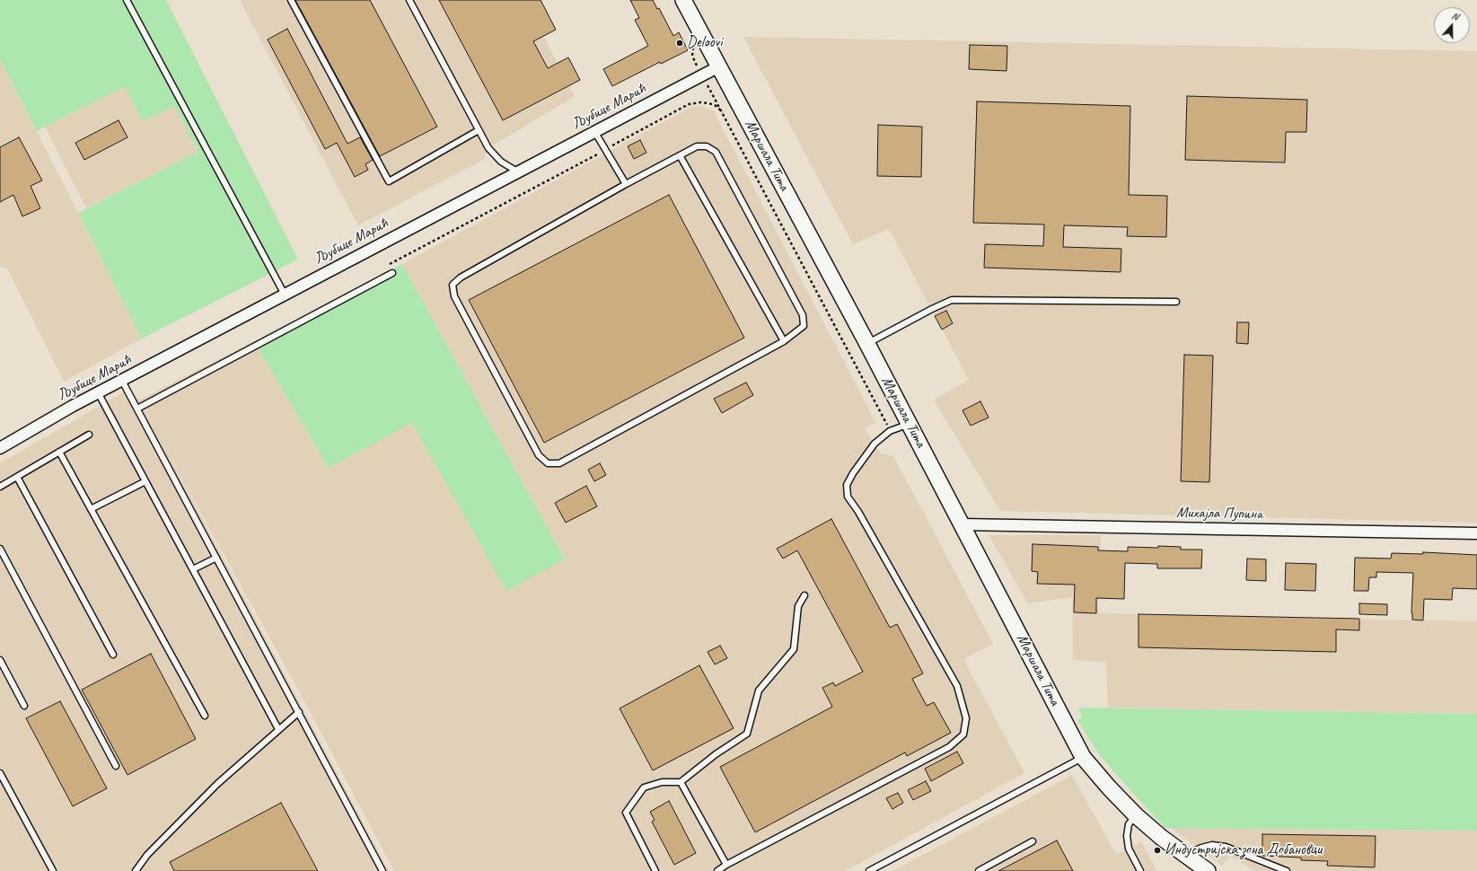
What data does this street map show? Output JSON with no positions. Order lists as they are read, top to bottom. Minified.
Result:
{"streets":{"main road":["Маршала Тита"],"street":["Љубице Марић","Михајла Пупина"]},"crossings":[["Љубице Марић","Маршала Тита"],["Маршала Тита","Михајла Пупина"]],"places":["Deloovi","Индустријска зона Добановци"],"north":"top"}
